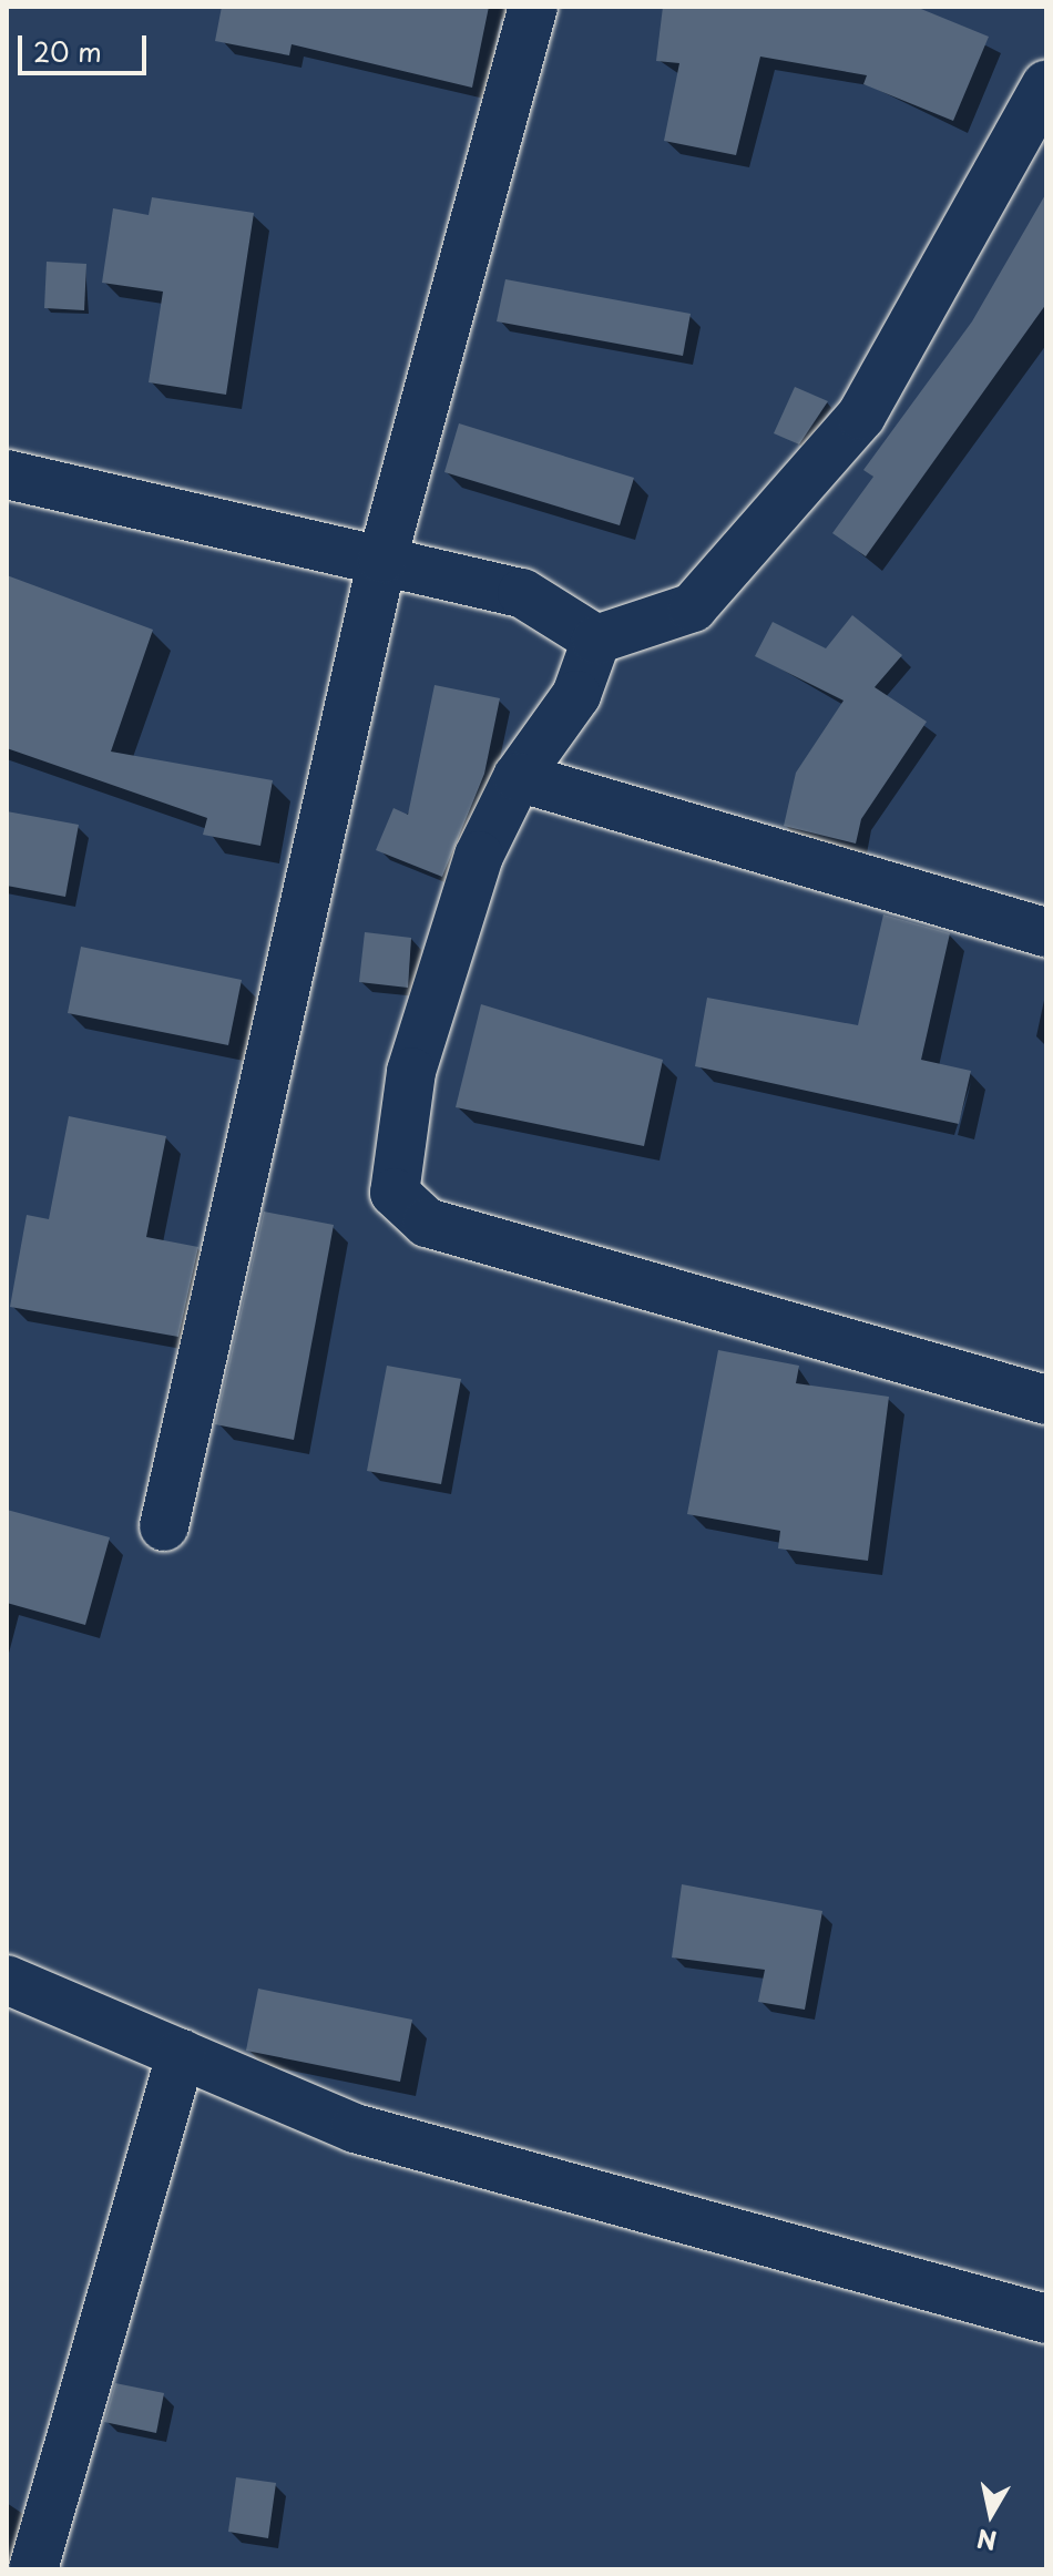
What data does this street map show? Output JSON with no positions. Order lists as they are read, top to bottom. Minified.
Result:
{"scale_bar":"20 m","north":"bottom"}
